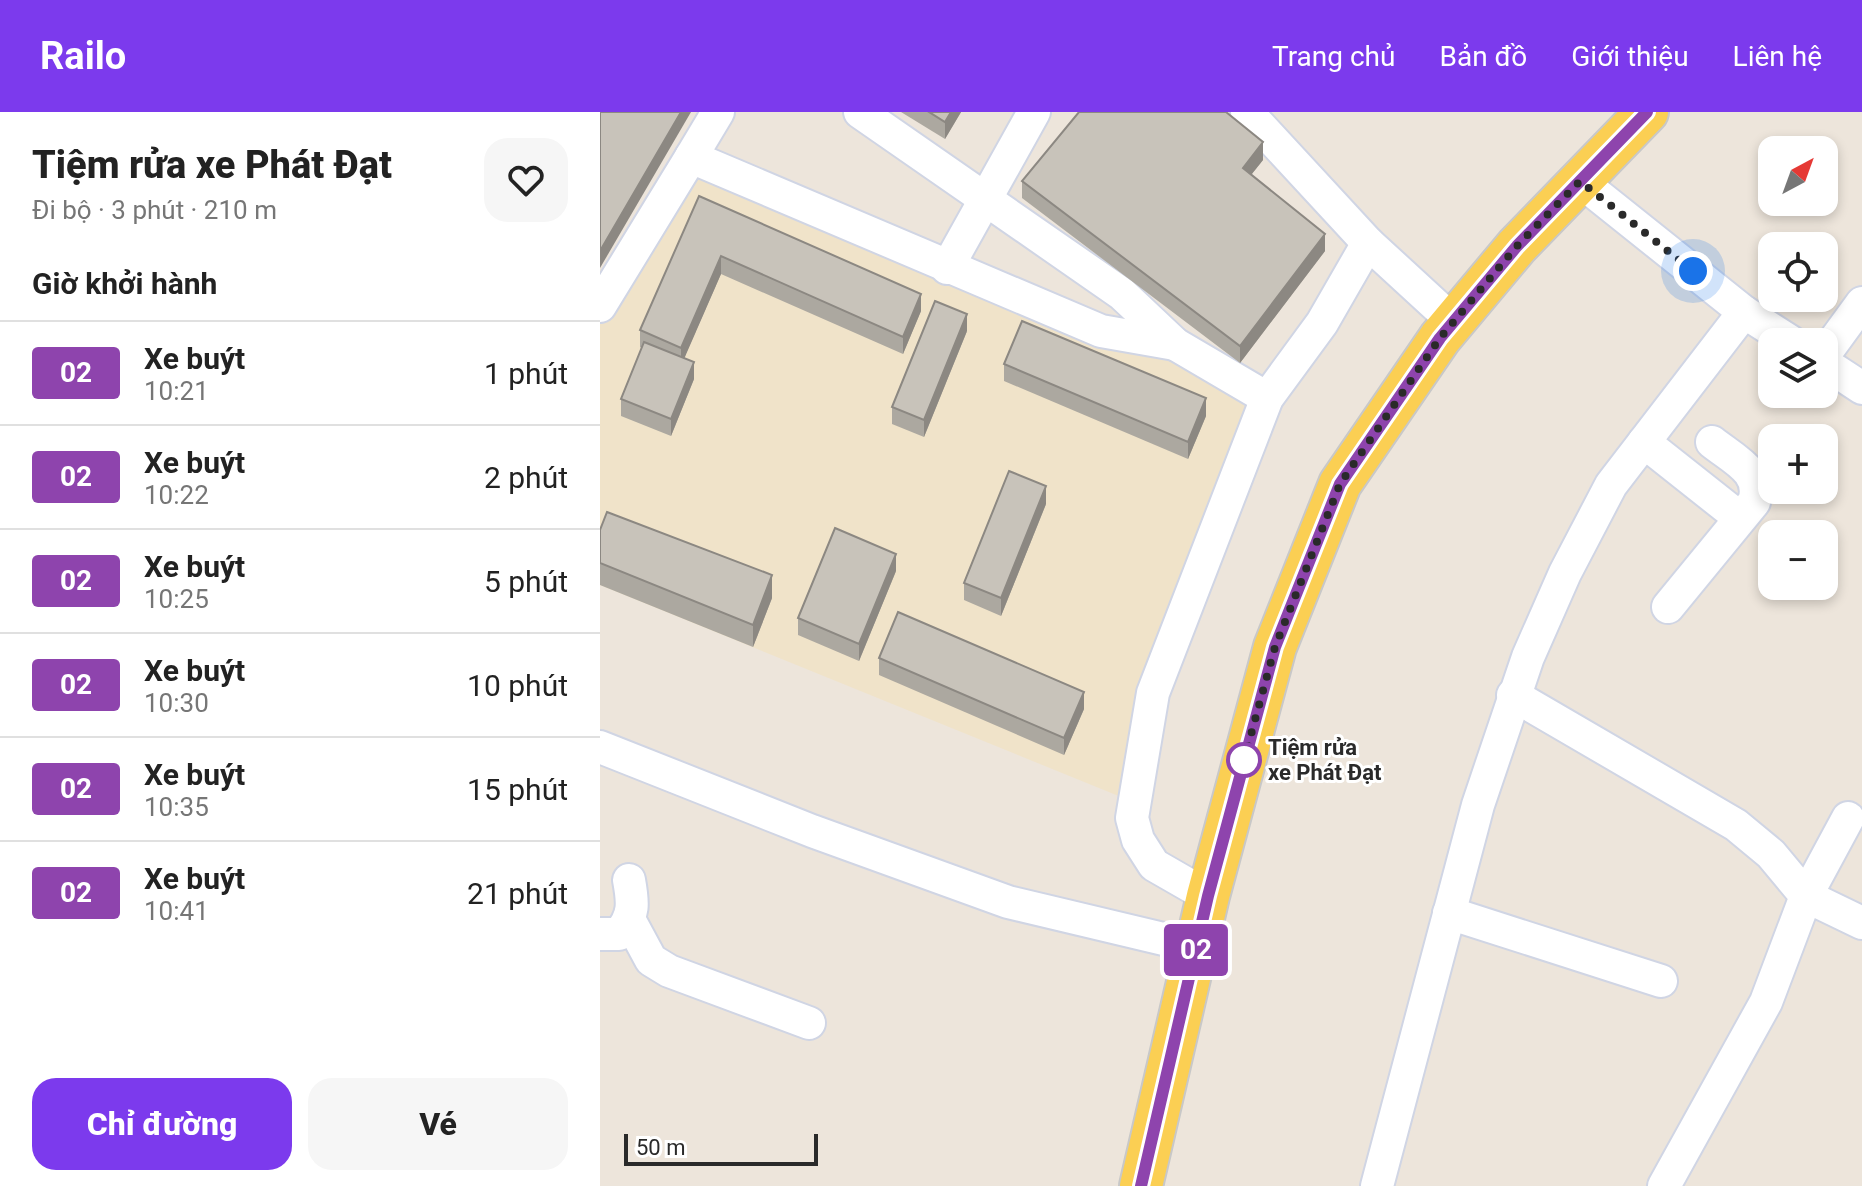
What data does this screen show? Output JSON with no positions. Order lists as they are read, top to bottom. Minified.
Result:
{"places":["Tiệm rửa xe Phát Đạt"],"lines":["bus line 02"],"scale_bar":"50 m","north":"top right","page":{"header":"Railo","nav":["Trang chủ","Bản đồ","Giới thiệu","Liên hệ"],"heading":[["Tiệm rửa xe Phát Đạt","Đi bộ · 3 phút · 210 m"],"Giờ khởi hành"],"on_map":"02","map_buttons":["+","−"],"list":[{"mark":"02","name":"Xe buýt","note":"10:21","value":"1 phút"},{"mark":"02","name":"Xe buýt","note":"10:22","value":"2 phút"},{"mark":"02","name":"Xe buýt","note":"10:25","value":"5 phút"},{"mark":"02","name":"Xe buýt","note":"10:30","value":"10 phút"},{"mark":"02","name":"Xe buýt","note":"10:35","value":"15 phút"},{"mark":"02","name":"Xe buýt","note":"10:41","value":"21 phút"}],"buttons":["Chỉ đường","Vé"],"scale":"50 m"}}
